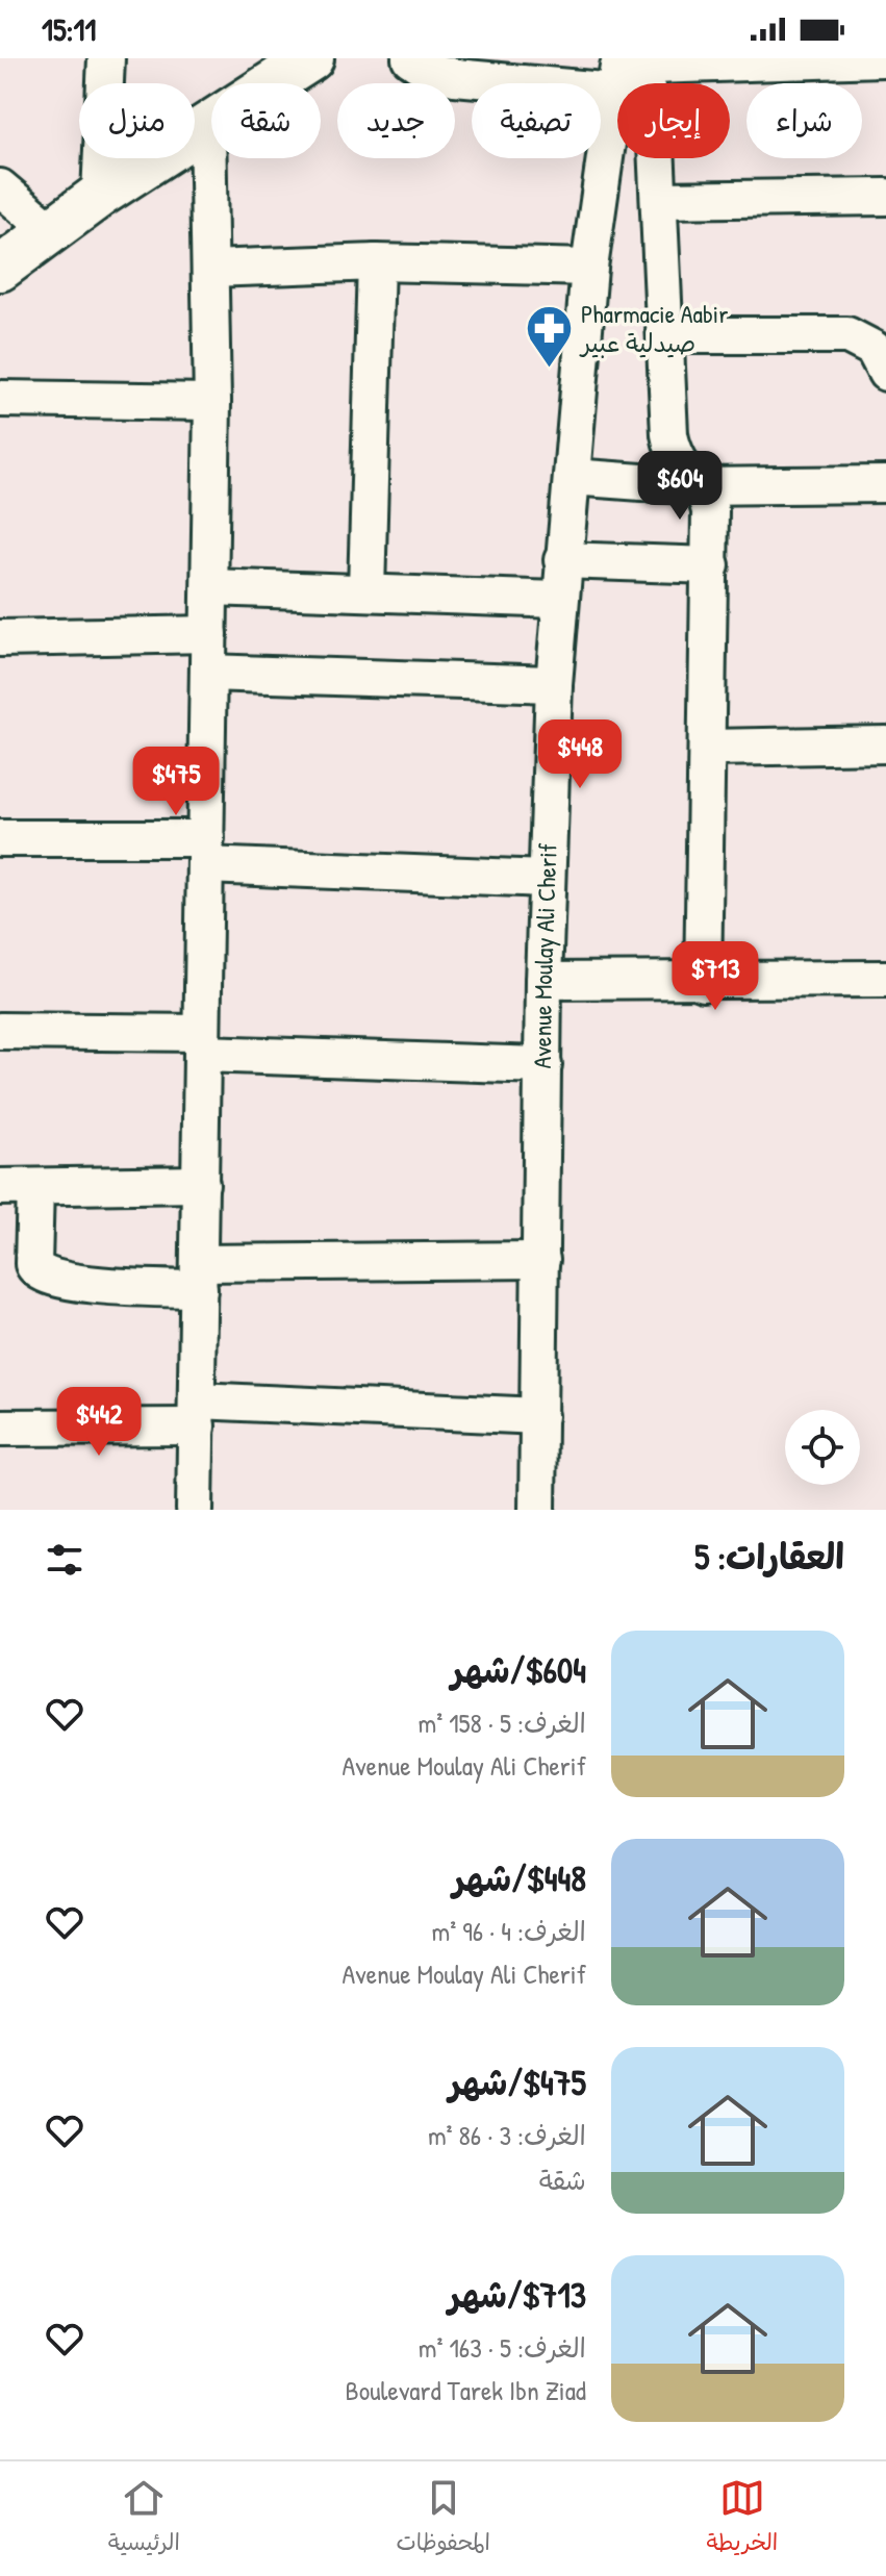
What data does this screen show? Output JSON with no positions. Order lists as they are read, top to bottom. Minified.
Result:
{"streets":{"street":["Avenue Moulay Ali Cherif"]},"places":{"pharmacy":["Pharmacie Aabir صيدلية عبير"]},"page":{"status":"15:11","chip":["شراء","إيجار","تصفية","جديد","شقة","منزل"],"price":["$604","$448","$475","$713","$442"],"heading":"العقارات: 5","list":[{"name":"$604/شهر","note":"الغرف: 5 · 158 m² · Avenue Moulay Ali Cherif"},{"name":"$448/شهر","note":"الغرف: 4 · 96 m² · Avenue Moulay Ali Cherif"},{"name":"$475/شهر","note":"الغرف: 3 · 86 m² · شقة"},{"name":"$713/شهر","note":"الغرف: 5 · 163 m² · Boulevard Tarek Ibn Ziad"}],"tabs":["الخريطة","المحفوظات","الرئيسية"]}}
